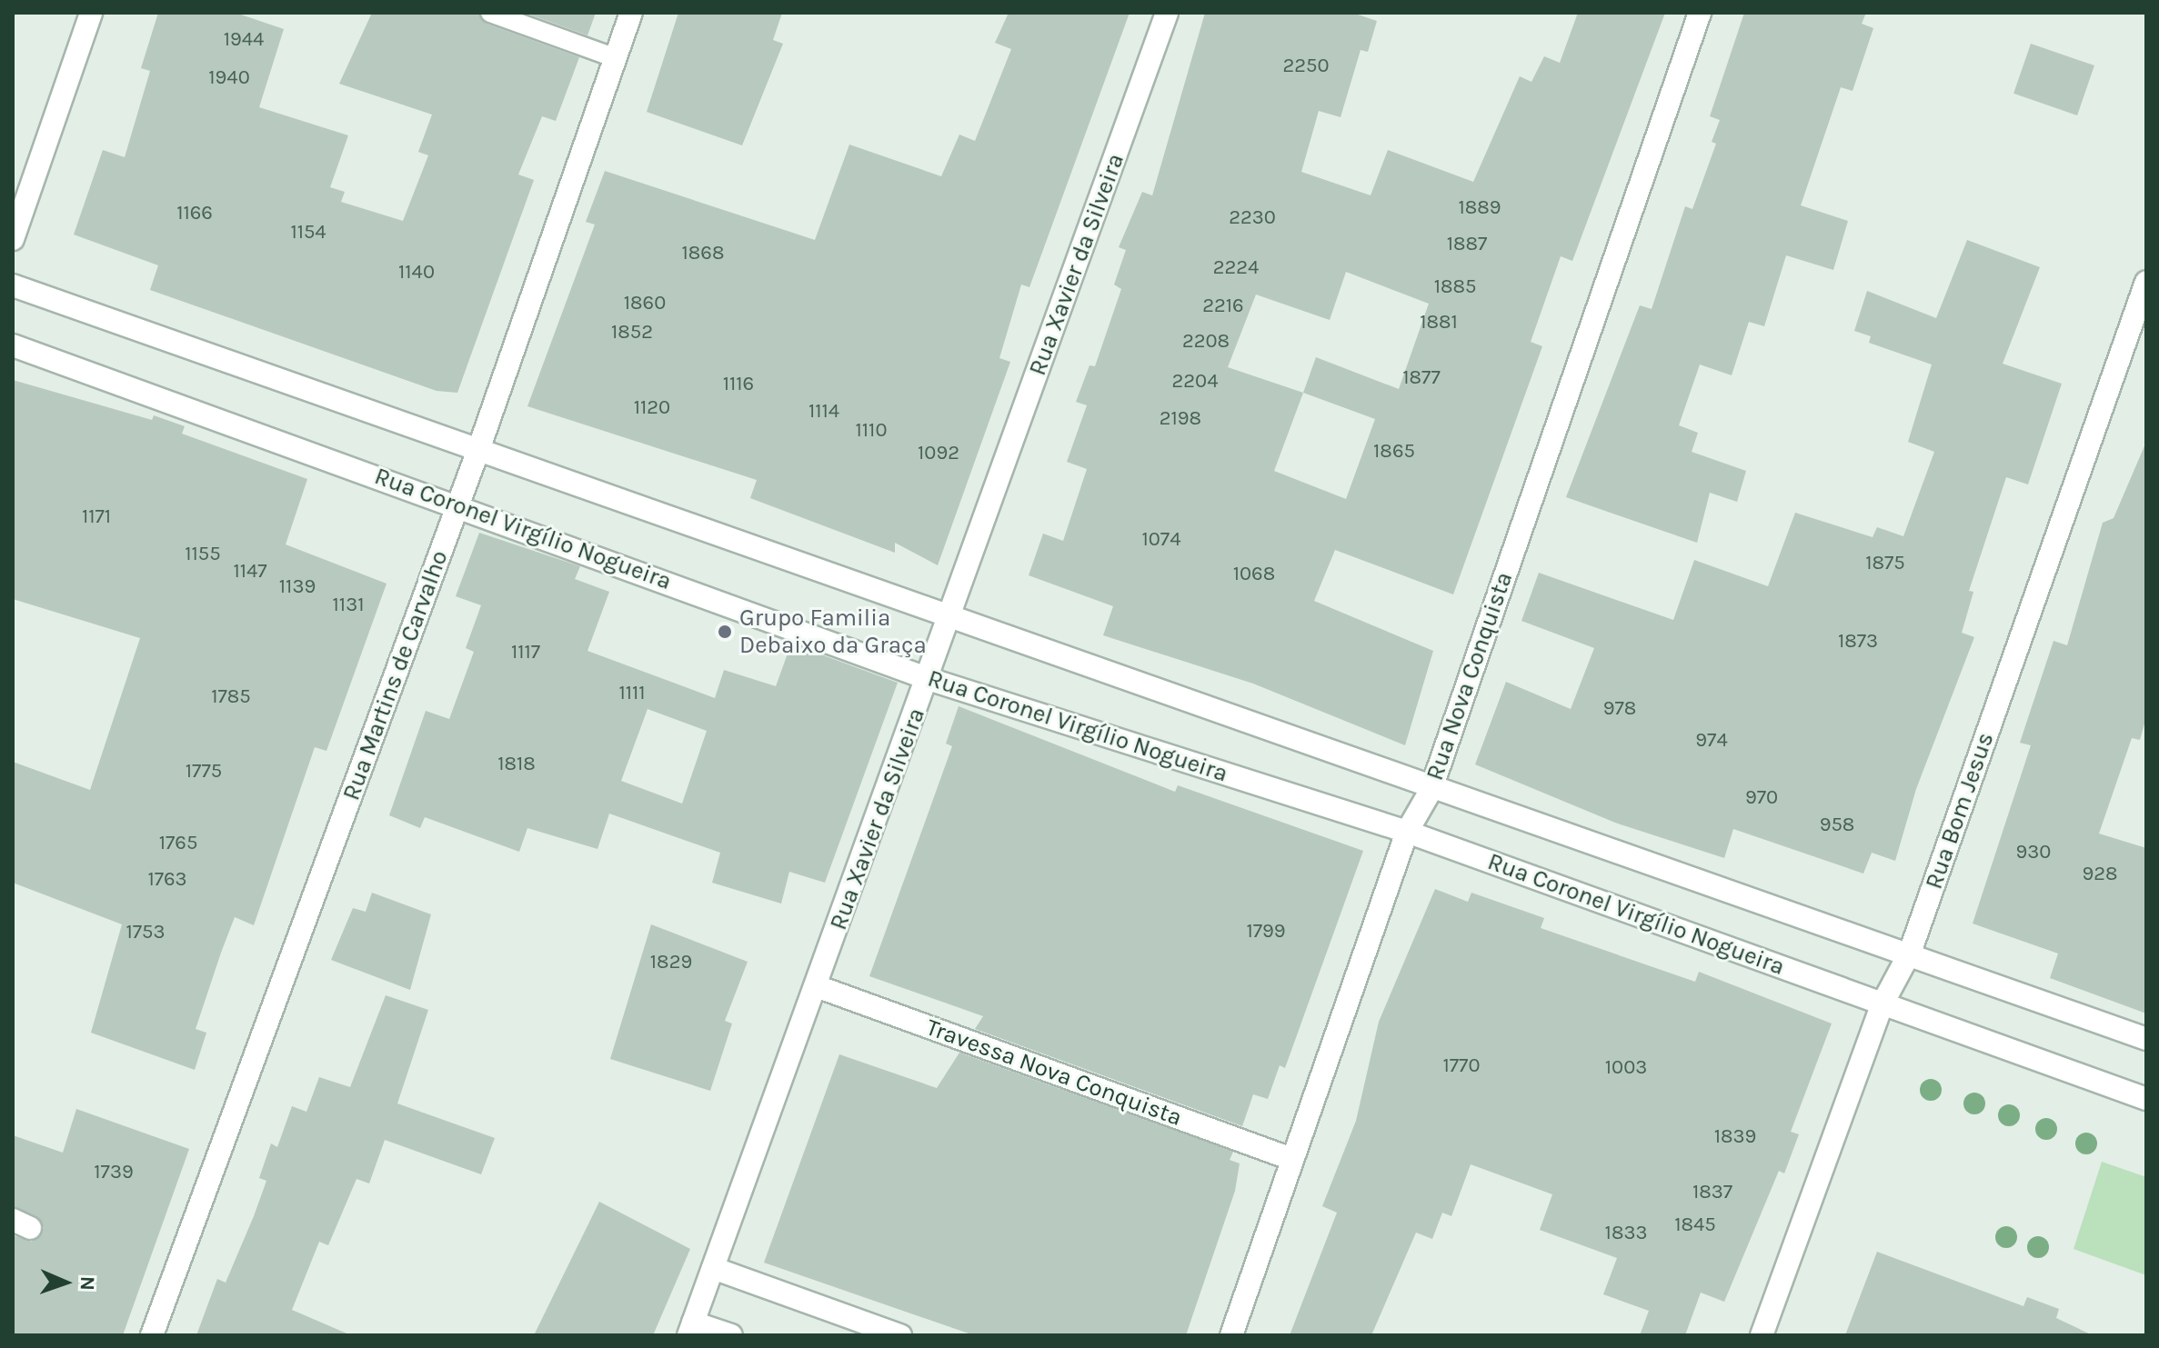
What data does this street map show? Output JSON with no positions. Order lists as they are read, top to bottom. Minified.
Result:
{"streets":{"street":["Rua Xavier da Silveira","Rua Coronel Virgílio Nogueira","Rua Martins de Carvalho","Rua Nova Conquista","Rua Bom Jesus","Travessa Nova Conquista"]},"crossings":[["Rua Xavier da Silveira","Rua Coronel Virgílio Nogueira"],["Rua Xavier da Silveira","Travessa Nova Conquista"],["Rua Coronel Virgílio Nogueira","Rua Martins de Carvalho"],["Rua Coronel Virgílio Nogueira","Rua Nova Conquista"],["Rua Coronel Virgílio Nogueira","Rua Bom Jesus"],["Rua Nova Conquista","Travessa Nova Conquista"]],"places":["Grupo Familia Debaixo da Graça"],"house_numbers":["1944","2250","1940","1889","1166","2230","1154","1887","1868","2224","1140","1885","1860","2216","1881","1852","2208","1877","2204","1116","1120","1114","2198","1110","1865","1092","1171","1074","1155","1875","1147","1068","1139","1131","1873","1117","1111","1785","978","974","1818","1775","970","958","1765","930","928","1763","1799","1753","1829","1770","1003","1839","1739","1837","1845","1833"],"north":"right"}
